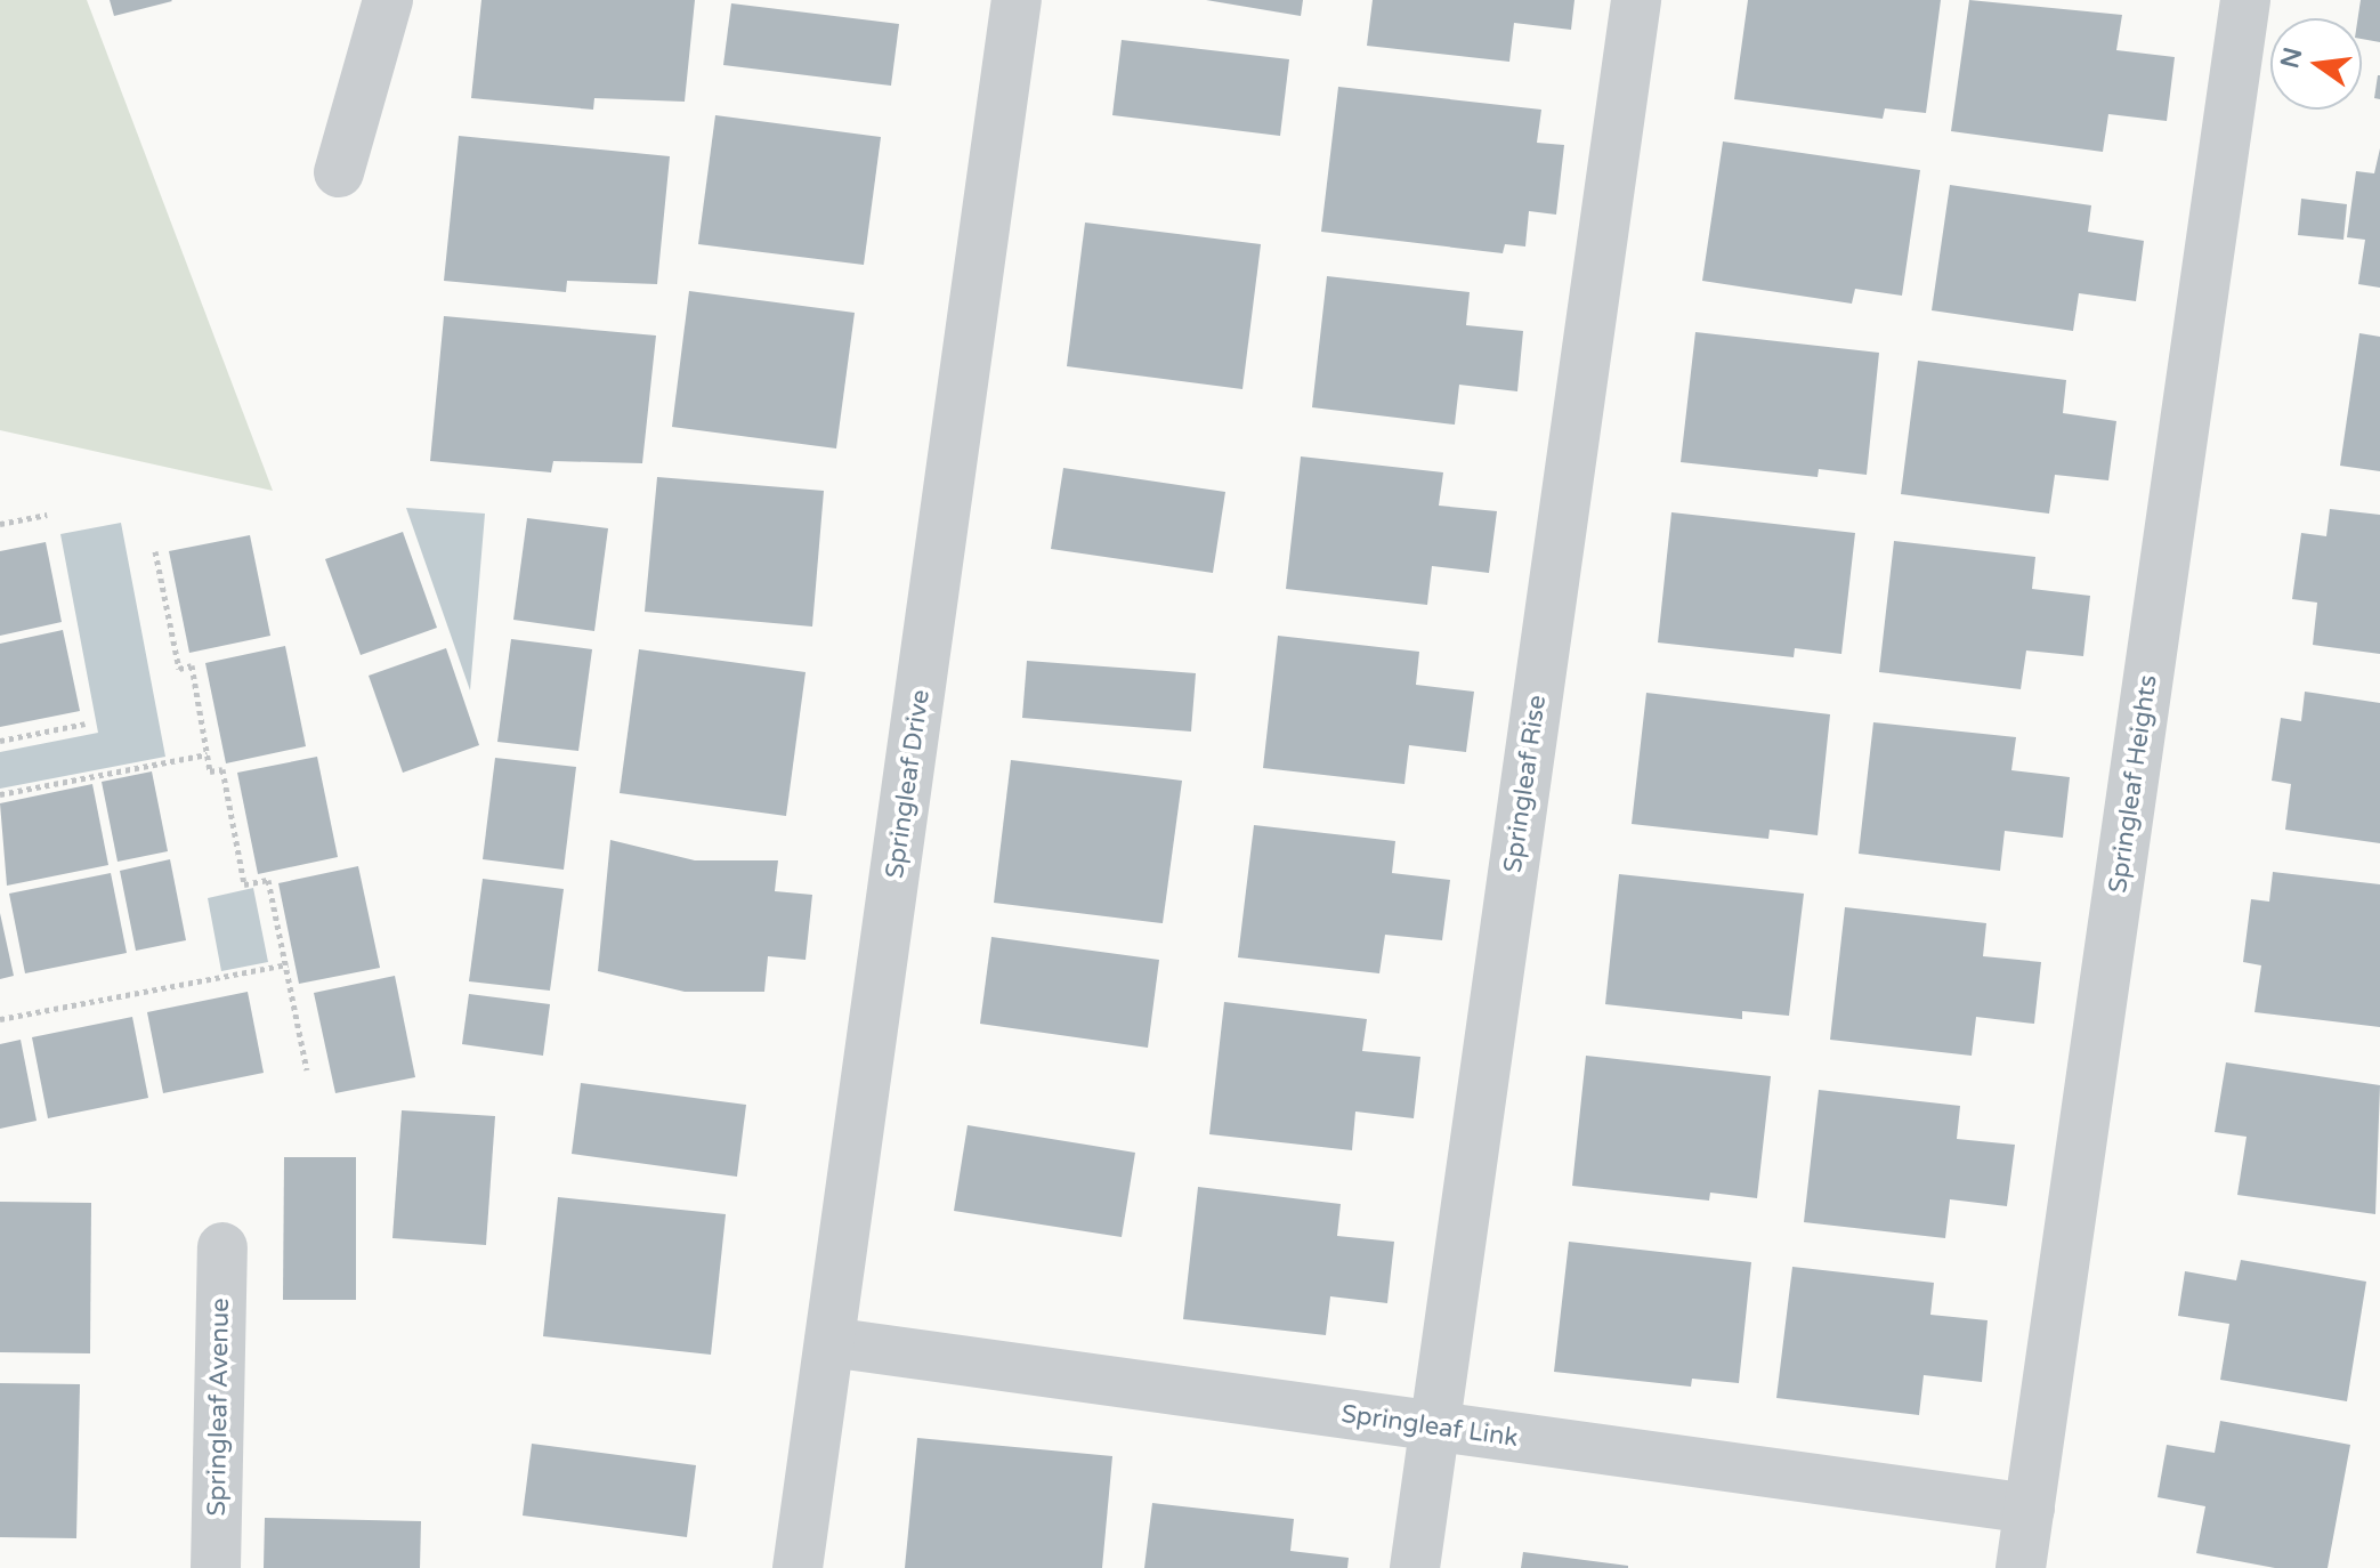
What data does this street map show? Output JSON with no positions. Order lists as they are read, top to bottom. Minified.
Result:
{"streets":{"street":["Springleaf Drive","Springleaf Rise","Springleaf Heights","Springleaf Avenue","Springleaf Link"]},"crossings":[["Springleaf Drive","Springleaf Link"],["Springleaf Rise","Springleaf Link"],["Springleaf Heights","Springleaf Link"]],"north":"left"}
